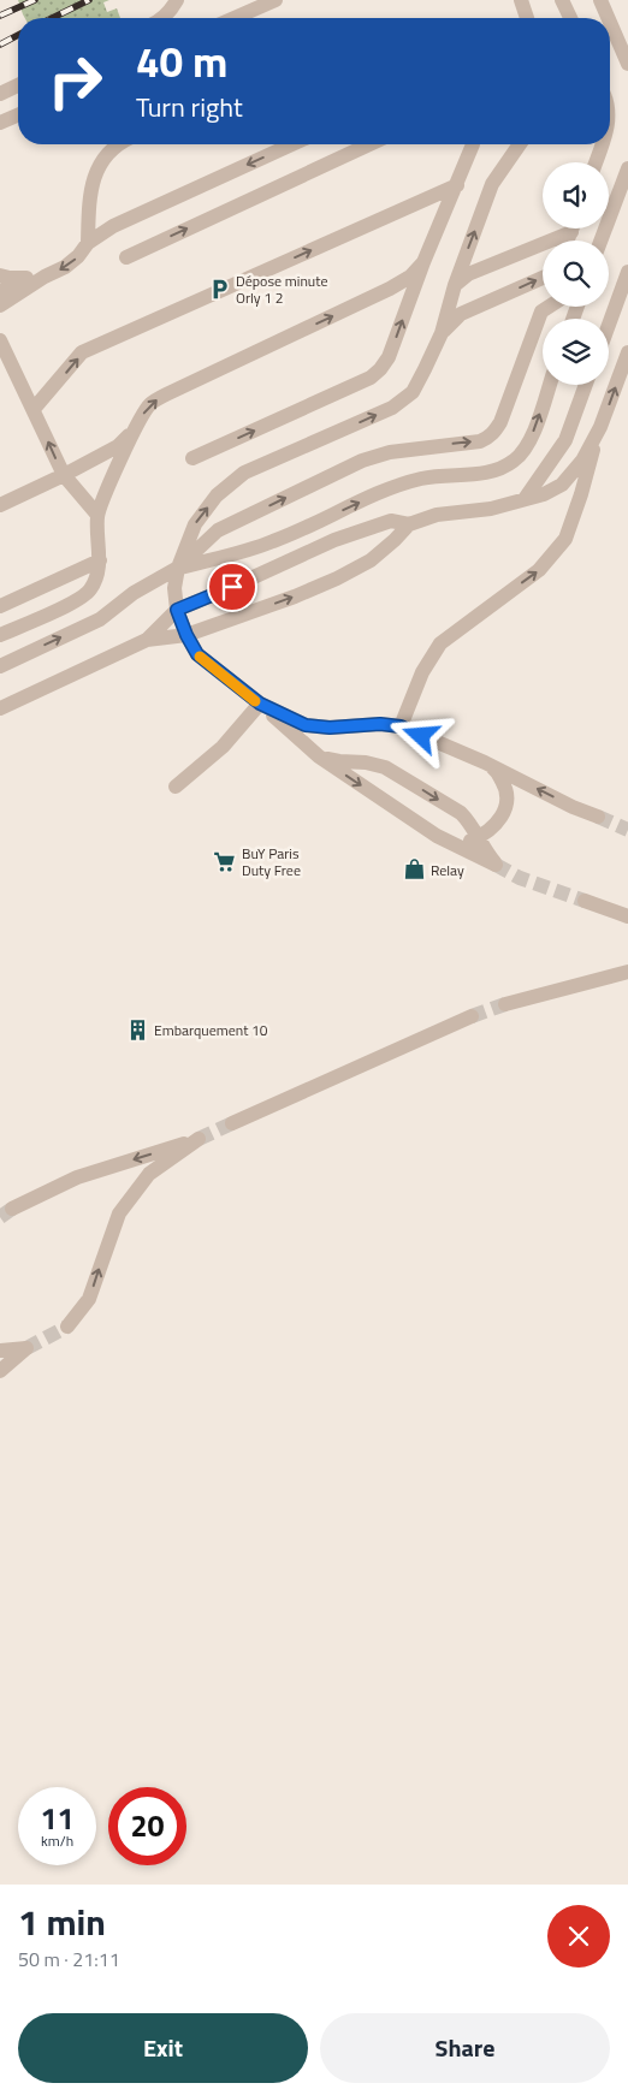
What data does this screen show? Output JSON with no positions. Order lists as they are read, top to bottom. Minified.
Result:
{"places":{"parking":["Dépose minute Orly 1 2"],"supermarket":["BuY Paris Duty Free"],"shop":["Relay"],"building":["Embarquement 10"]},"page":{"turn":["40 m","Turn right"],"speed":"11 km/h","limit":"20","heading":["1 min","50 m · 21:11"],"buttons":["Exit","Share"]}}
